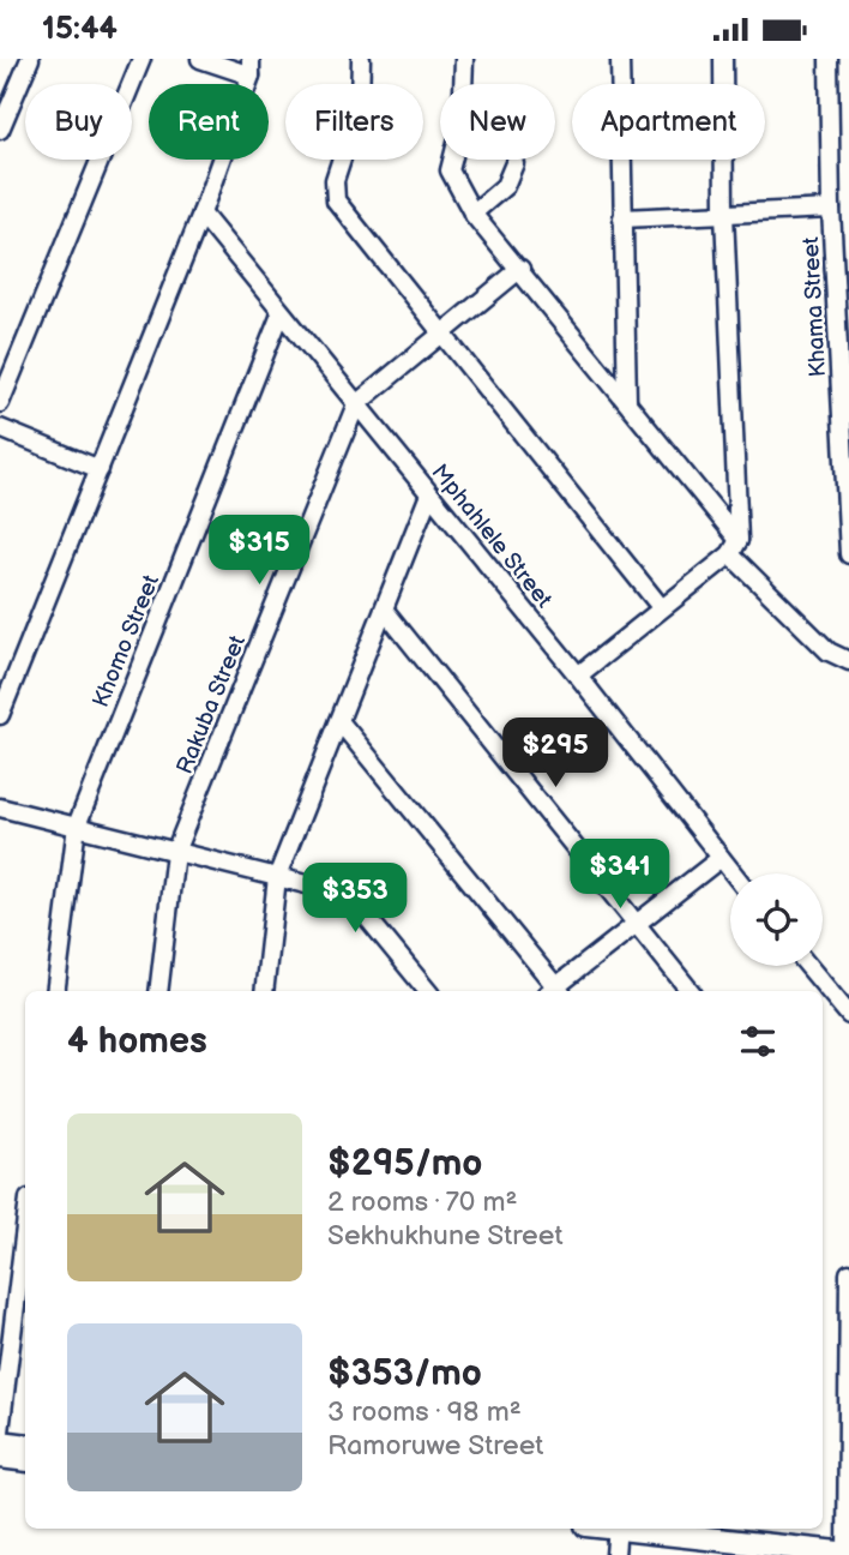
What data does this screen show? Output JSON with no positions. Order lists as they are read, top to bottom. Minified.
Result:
{"streets":{"street":["Khama Street","Mphahlele Street","Khomo Street","Rakuba Street"]},"crossings":[["Mphahlele Street","Khomo Street"],["Mphahlele Street","Rakuba Street"]],"page":{"status":"15:44","chip":["Buy","Rent","Filters","New","Apartment"],"price":["$315","$295","$341","$353"],"heading":"4 homes","list":[{"name":"$295/mo","note":"2 rooms · 70 m² · Sekhukhune Street"},{"name":"$353/mo","note":"3 rooms · 98 m² · Ramoruwe Street"}]}}
